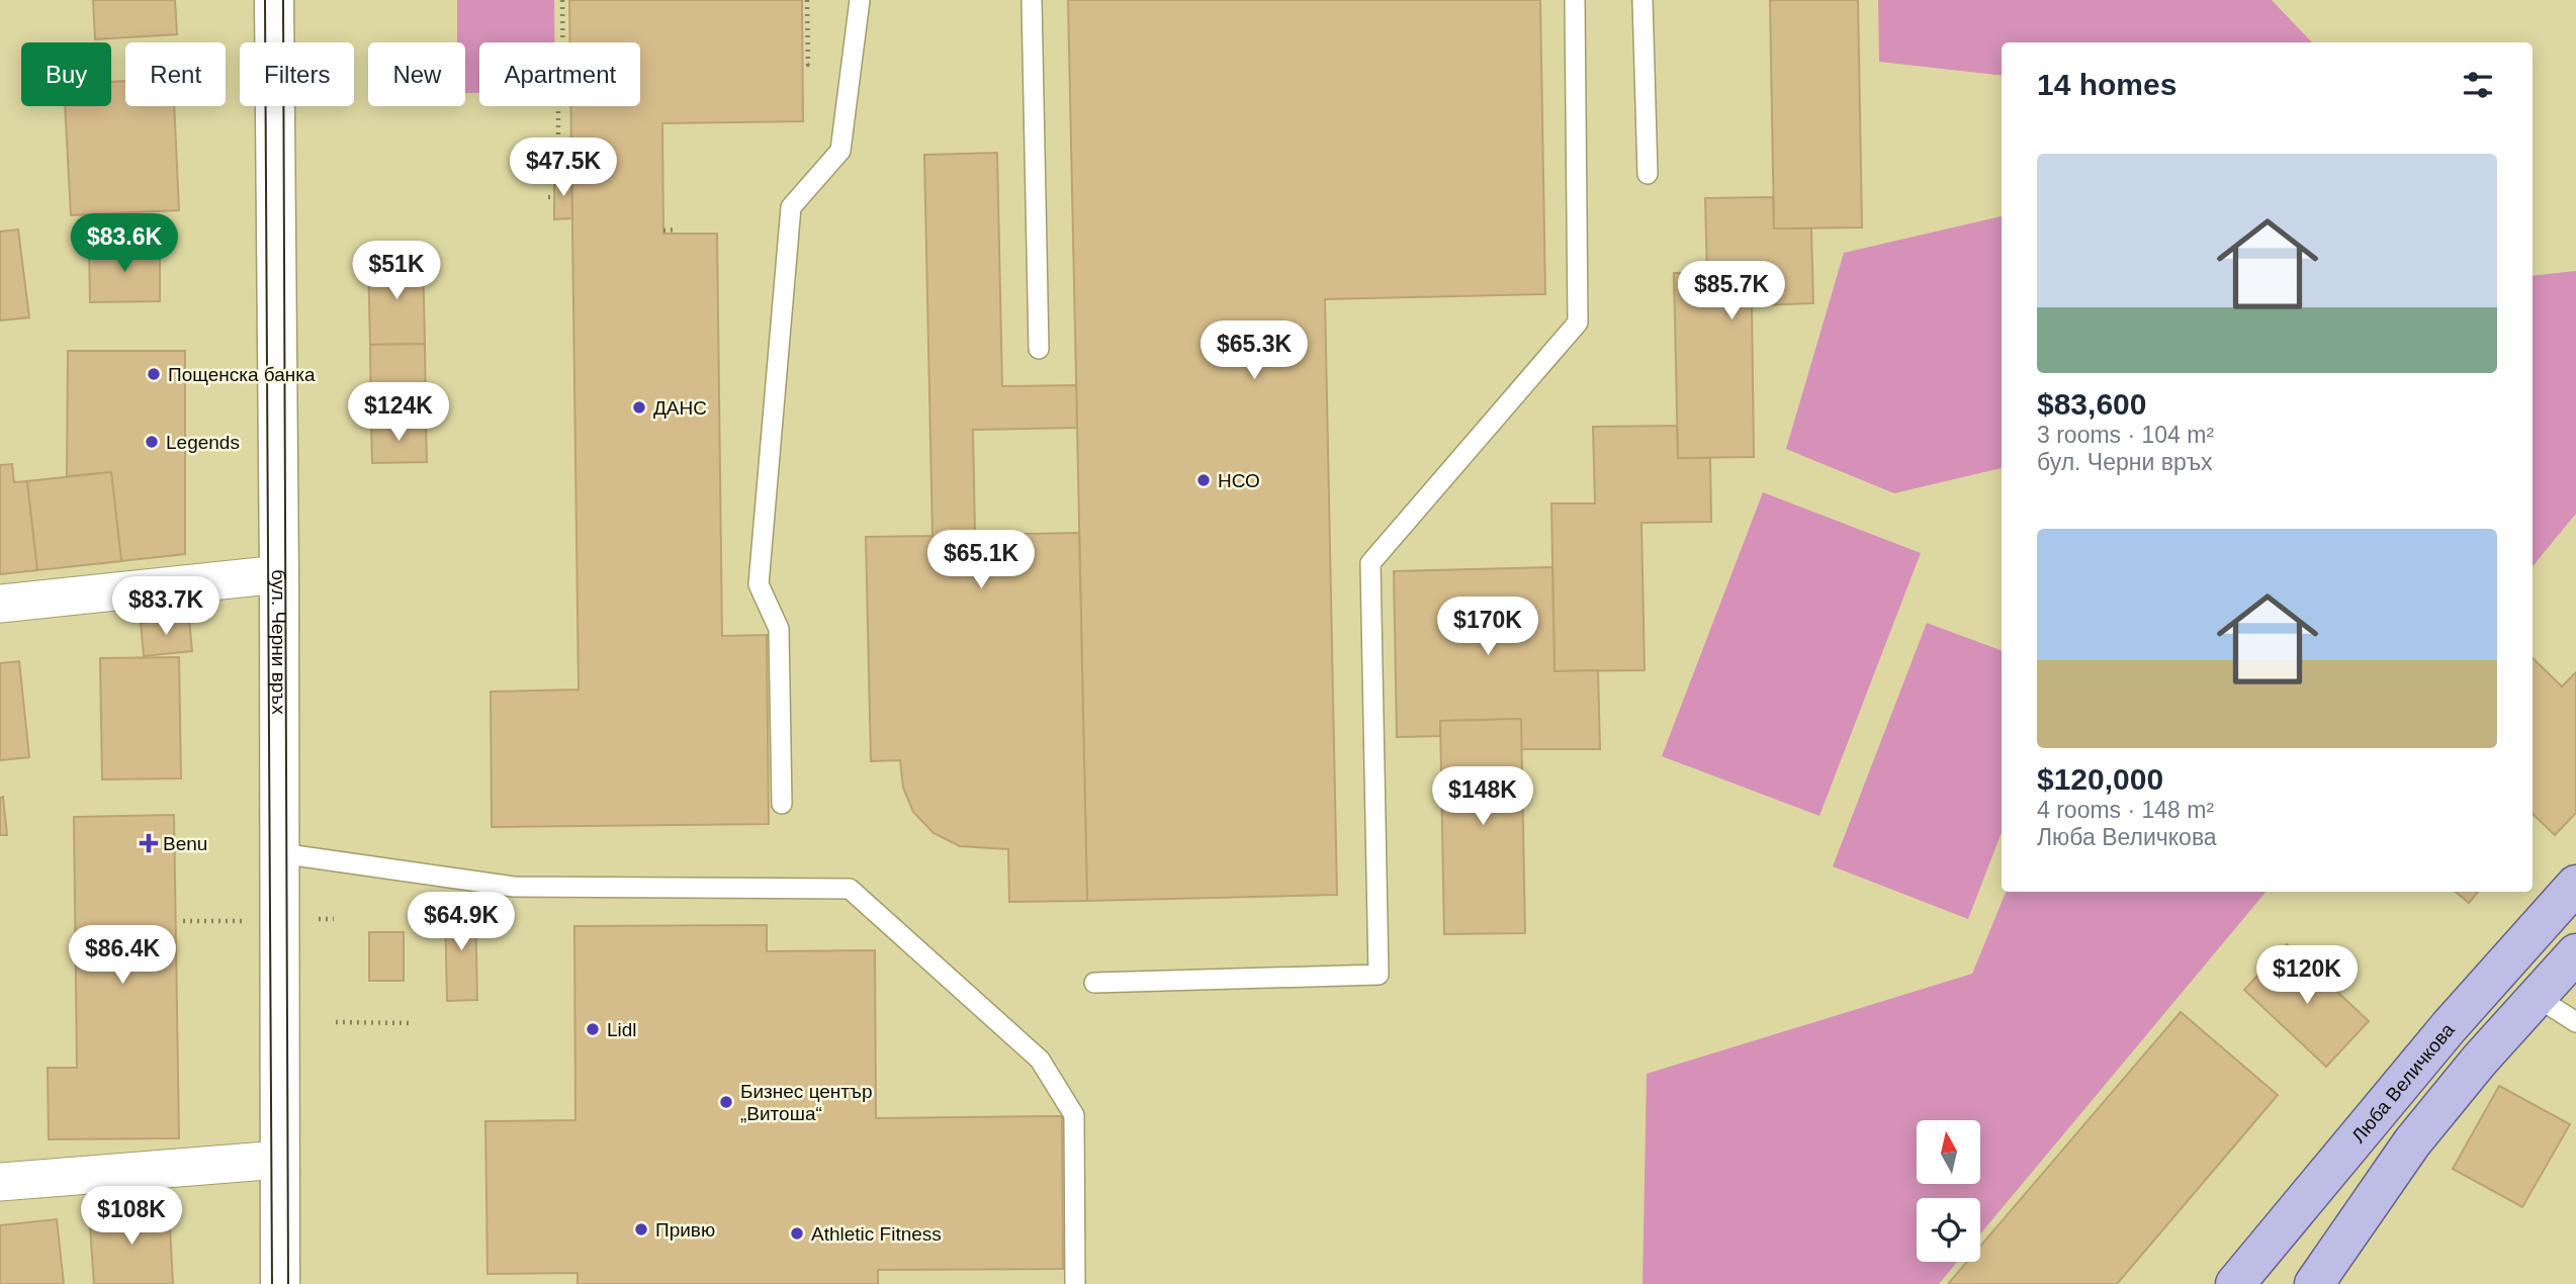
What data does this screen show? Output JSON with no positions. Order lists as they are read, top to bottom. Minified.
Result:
{"streets":{"main road":["бул. Черни връх","Люба Величкова"]},"places":{"other":["Пощенска банка","ДАНС","Legends","НСО","Lidl","Бизнес център „Витоша“","Привю","Athletic Fitness"],"health":["Benu"]},"north":"top","page":{"chip":["Buy","Rent","Filters","New","Apartment"],"heading":"14 homes","list":[{"name":"$83,600","note":"3 rooms · 104 m² · бул. Черни връх"},{"name":"$120,000","note":"4 rooms · 148 m² · Люба Величкова"}],"price":["$47.5K","$83.6K","$51K","$85.7K","$65.3K","$124K","$65.1K","$83.7K","$170K","$148K","$64.9K","$86.4K","$120K","$108K"]}}
